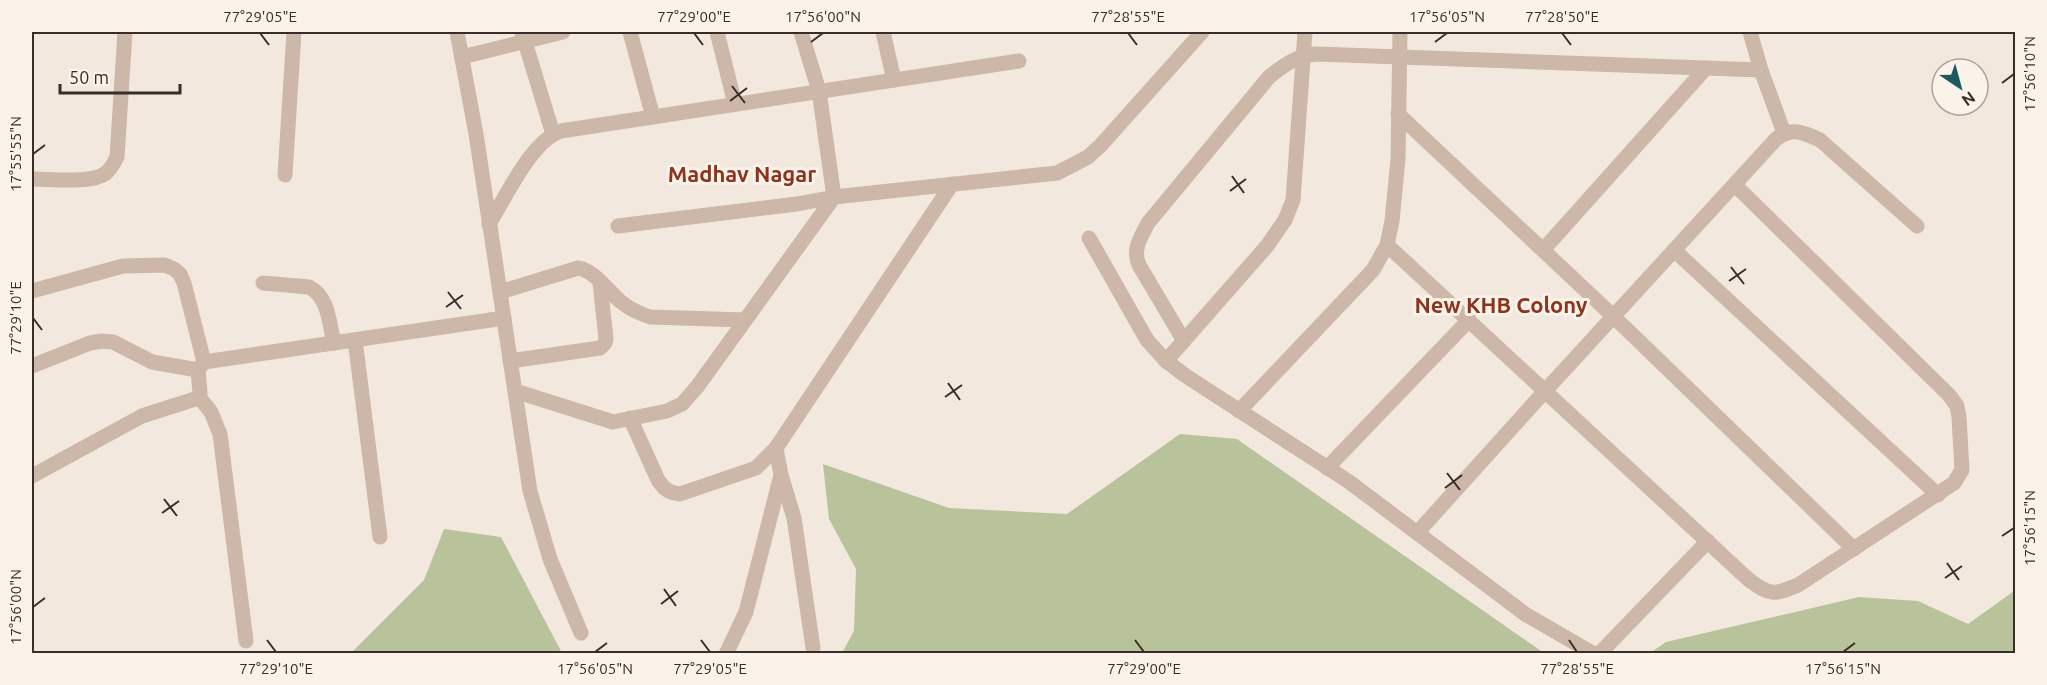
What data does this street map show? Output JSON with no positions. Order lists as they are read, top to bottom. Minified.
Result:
{"districts":["Madhav Nagar","New KHB Colony"],"scale_bar":"50 m","north":"bottom right","coordinates":["77°29'05\"E","77°29'00\"E","17°56'00\"N","77°28'55\"E","17°56'05\"N","77°28'50\"E","17°56'10\"N","17°55'55\"N","77°29'10\"E","17°56'15\"N"]}
